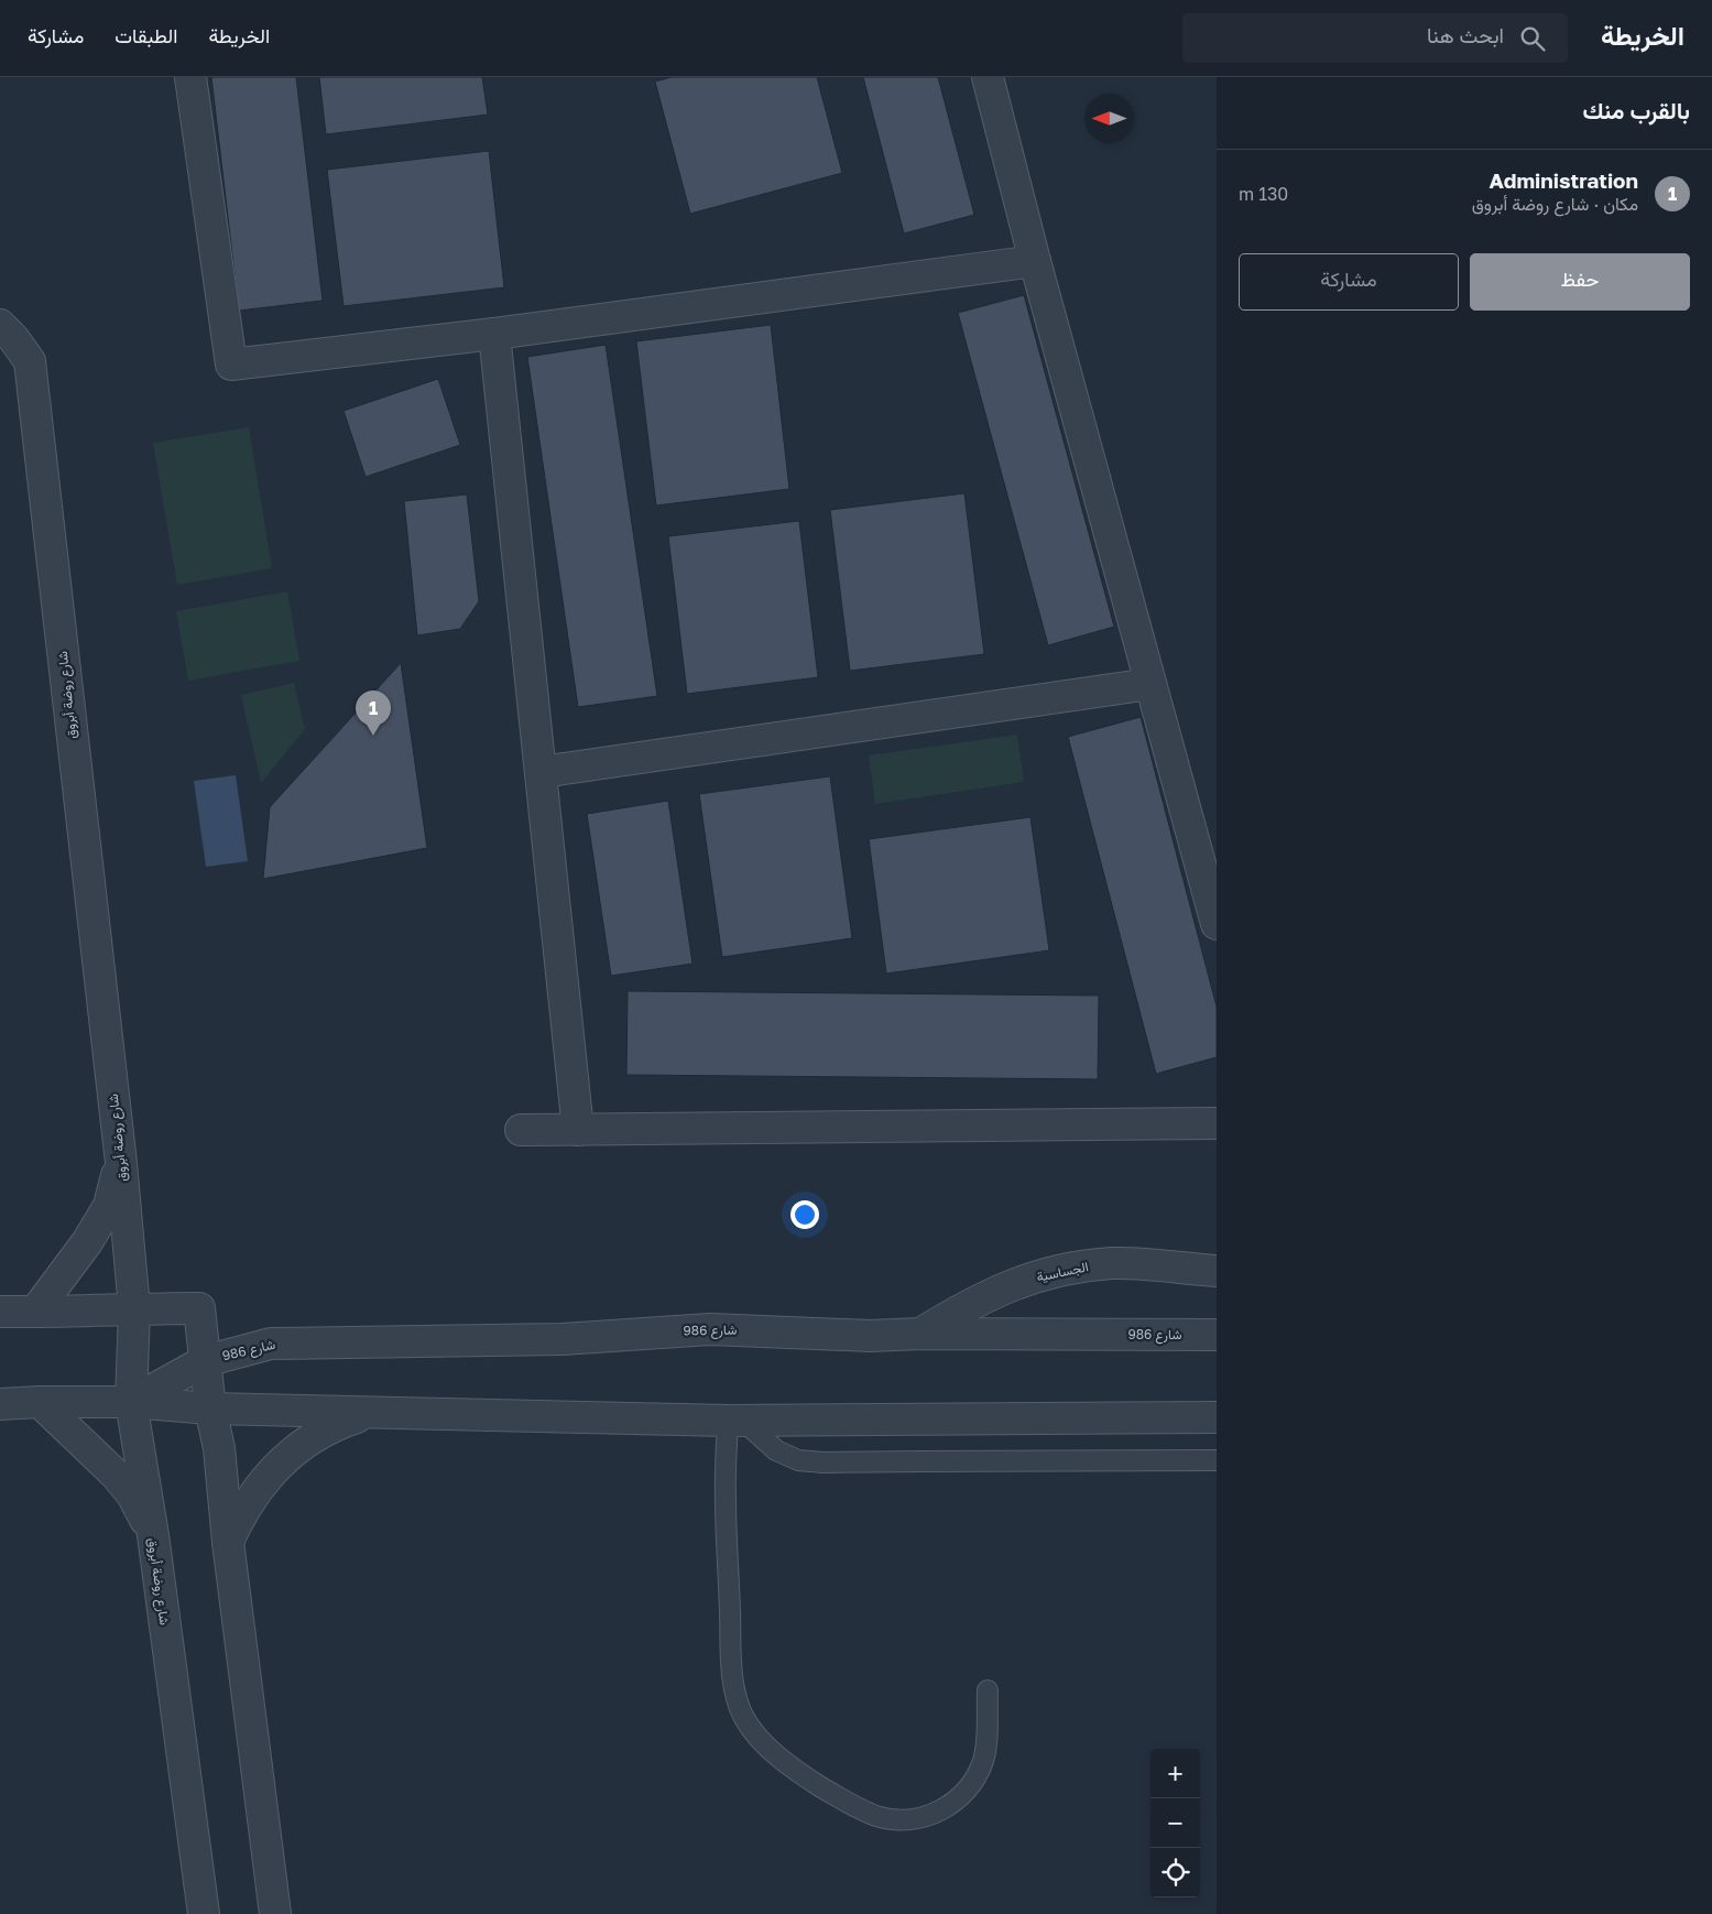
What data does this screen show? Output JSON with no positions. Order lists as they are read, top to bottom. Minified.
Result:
{"streets":{"street":["شارع روضة أبروق","الجساسية","شارع 986"]},"crossings":[["شارع روضة أبروق","شارع 986"],["الجساسية","شارع 986"]],"north":"left","page":{"header":"الخريطة","search":"ابحث هنا","nav":["الخريطة","الطبقات","مشاركة"],"heading":"بالقرب منك","list":[{"mark":"1","name":"Administration","note":"مكان · شارع روضة أبروق","value":"130 m"}],"buttons":["حفظ","مشاركة"],"pins":"1","map_buttons":["+","−"]}}
